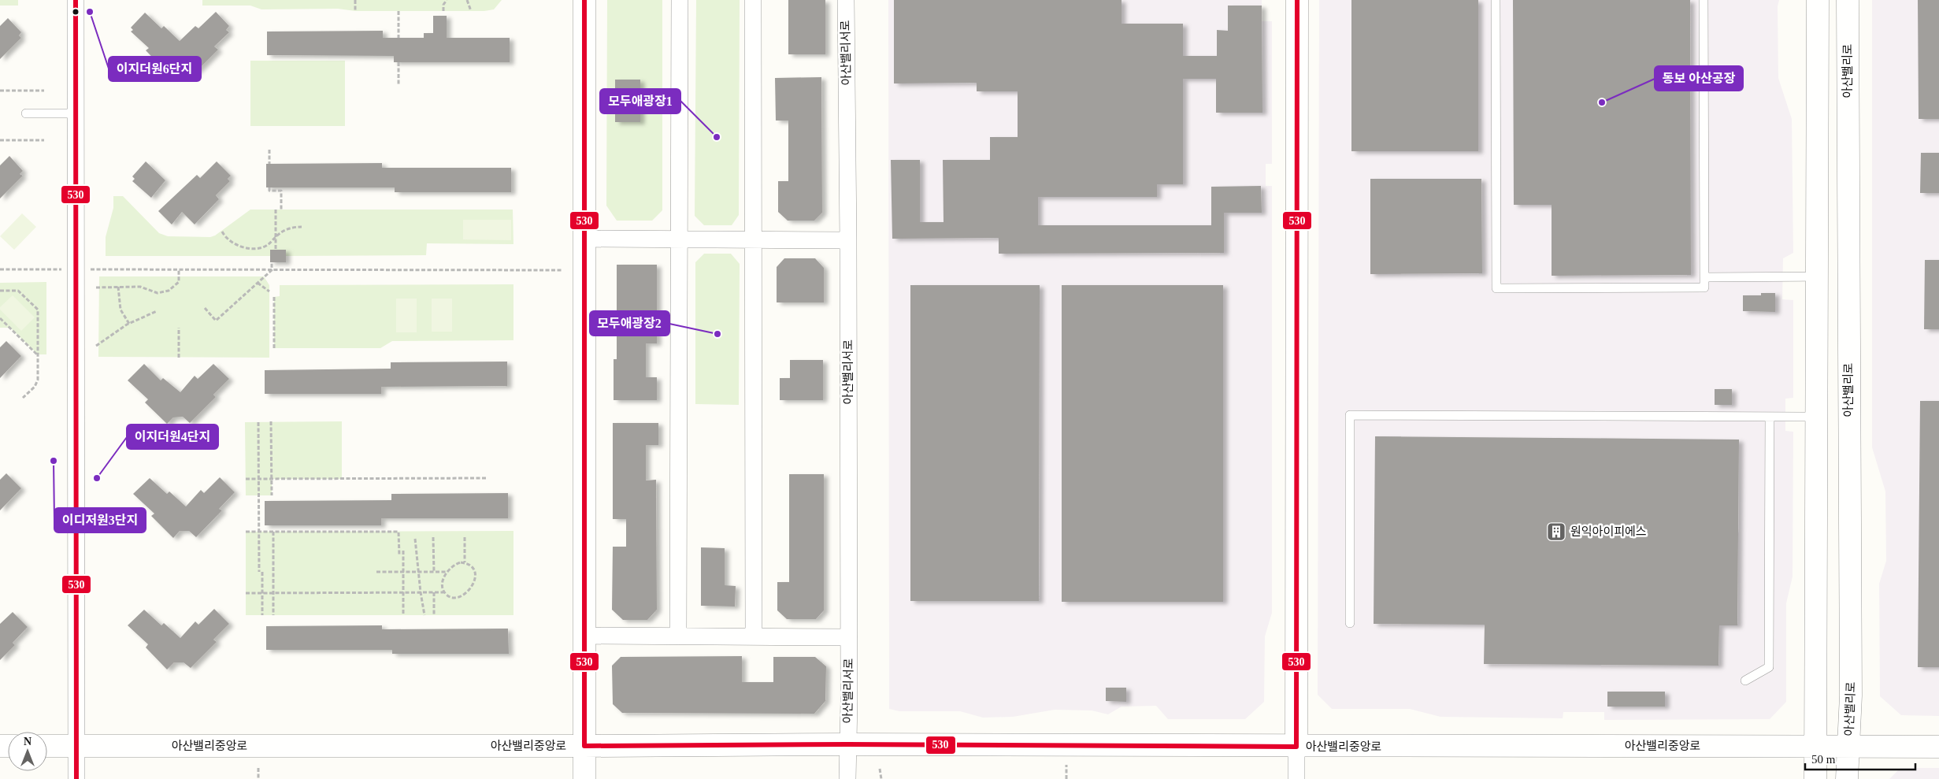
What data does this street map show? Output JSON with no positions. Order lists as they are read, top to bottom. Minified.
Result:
{"streets":{"street":["아산밸리서로","아산밸리로","아산밸리중앙로"]},"crossings":[["아산밸리서로","아산밸리중앙로"],["아산밸리로","아산밸리중앙로"]],"places":{"other":["이지더원6단지","동보 아산공장","모두애광장1","모두애광장2","이디저원3단지","이지더원4단지"],"building":["원익아이피에스"]},"lines":["transit line 530"],"scale_bar":"50 m","north":"top"}
